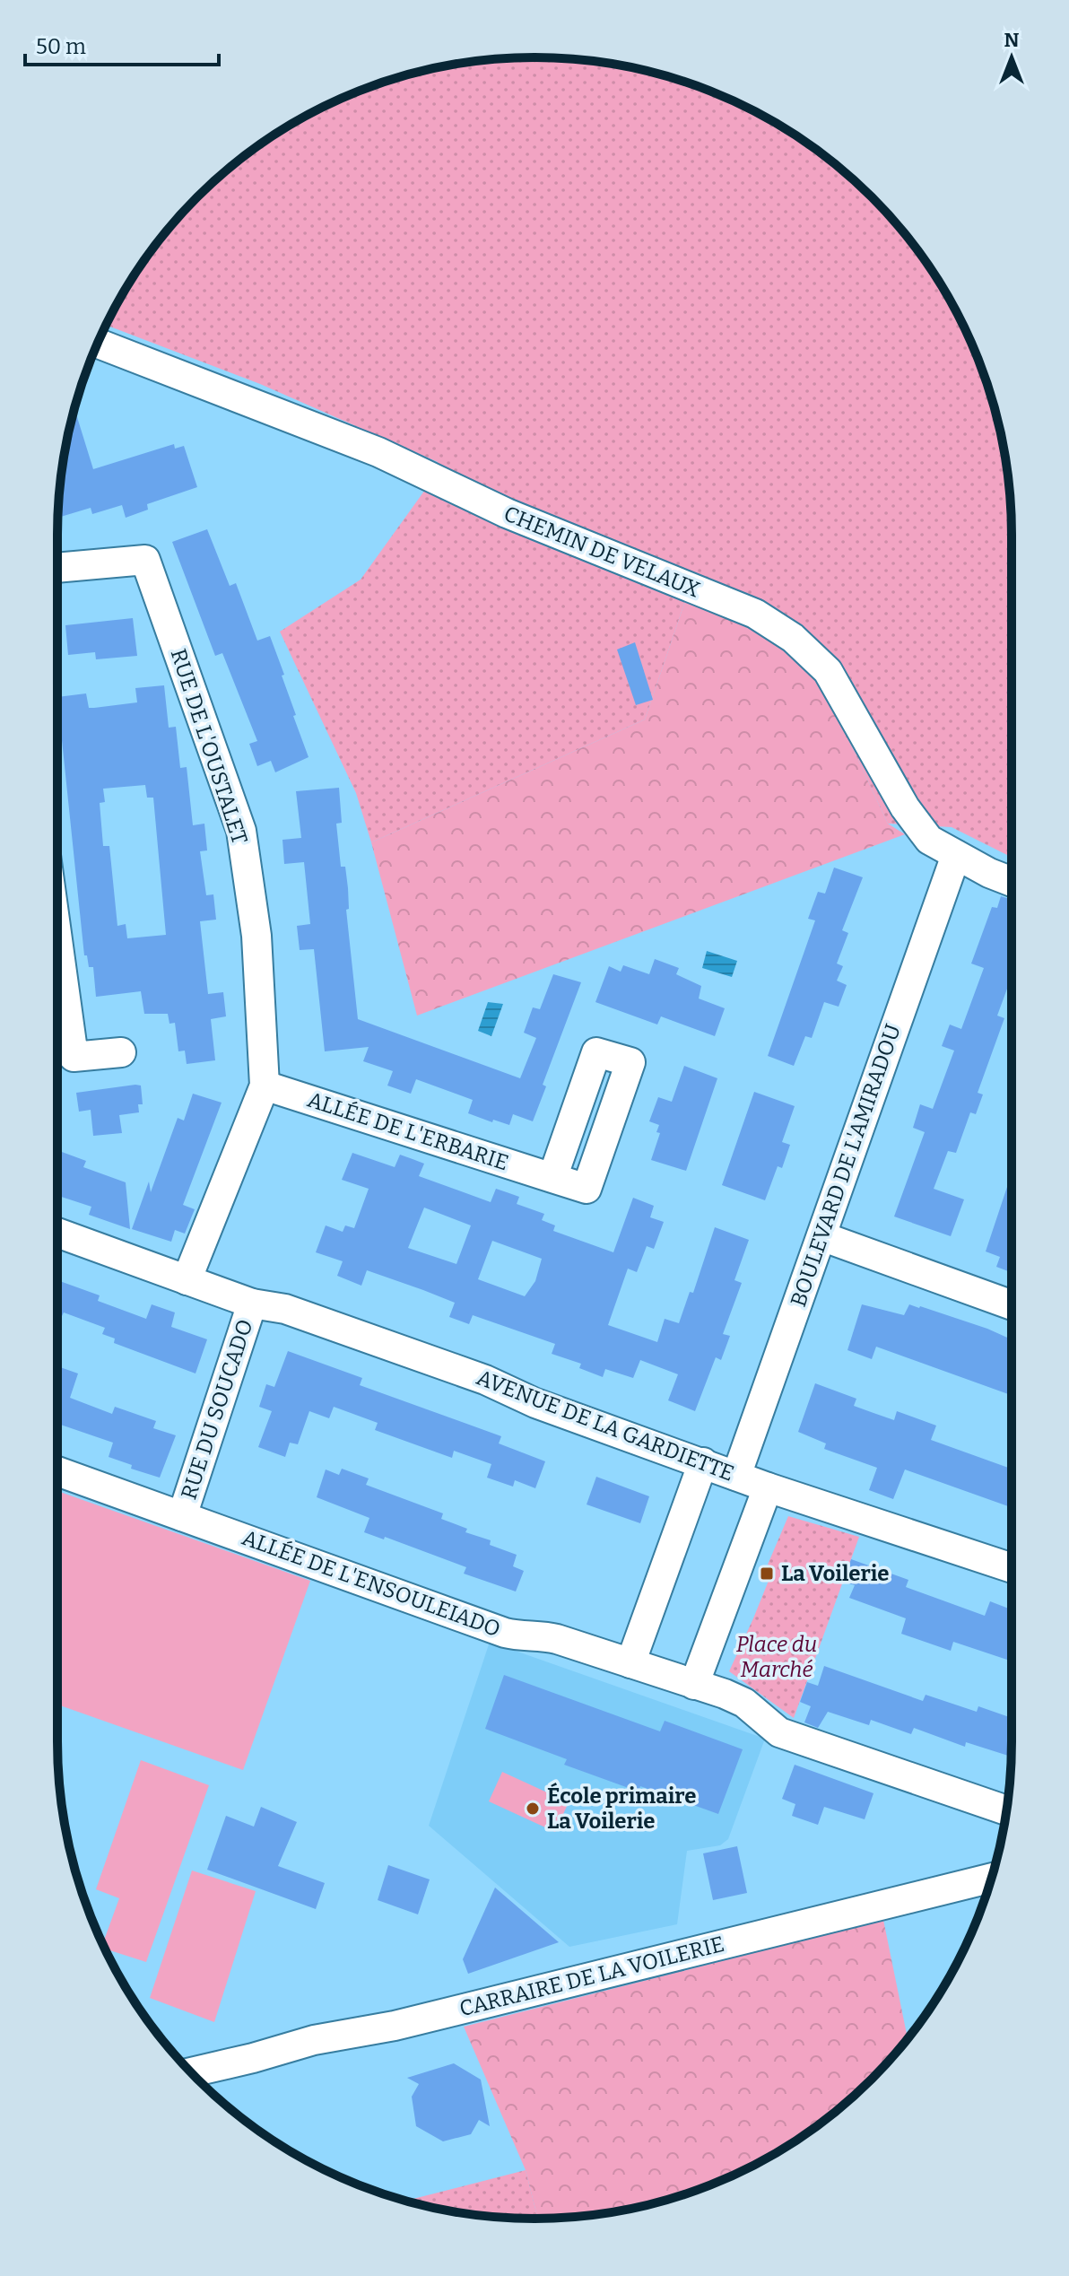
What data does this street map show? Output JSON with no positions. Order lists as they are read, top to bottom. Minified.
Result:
{"streets":{"street":["CHEMIN DE VELAUX","RUE DE L'OUSTALET","ALLÉE DE L'ERBARIE","BOULEVARD DE L'AMIRADOU","RUE DU SOUCADO","AVENUE DE LA GARDIETTE","ALLÉE DE L'ENSOULEIADO","CARRAIRE DE LA VOILERIE"]},"crossings":[["CHEMIN DE VELAUX","BOULEVARD DE L'AMIRADOU"],["RUE DE L'OUSTALET","ALLÉE DE L'ERBARIE"],["RUE DE L'OUSTALET","AVENUE DE LA GARDIETTE"],["BOULEVARD DE L'AMIRADOU","AVENUE DE LA GARDIETTE"],["RUE DU SOUCADO","AVENUE DE LA GARDIETTE"],["RUE DU SOUCADO","ALLÉE DE L'ENSOULEIADO"]],"parks":["Place du Marché"],"places":{"transit":["La Voilerie"],"other":["École primaire La Voilerie"]},"scale_bar":"50 m","north":"top"}
